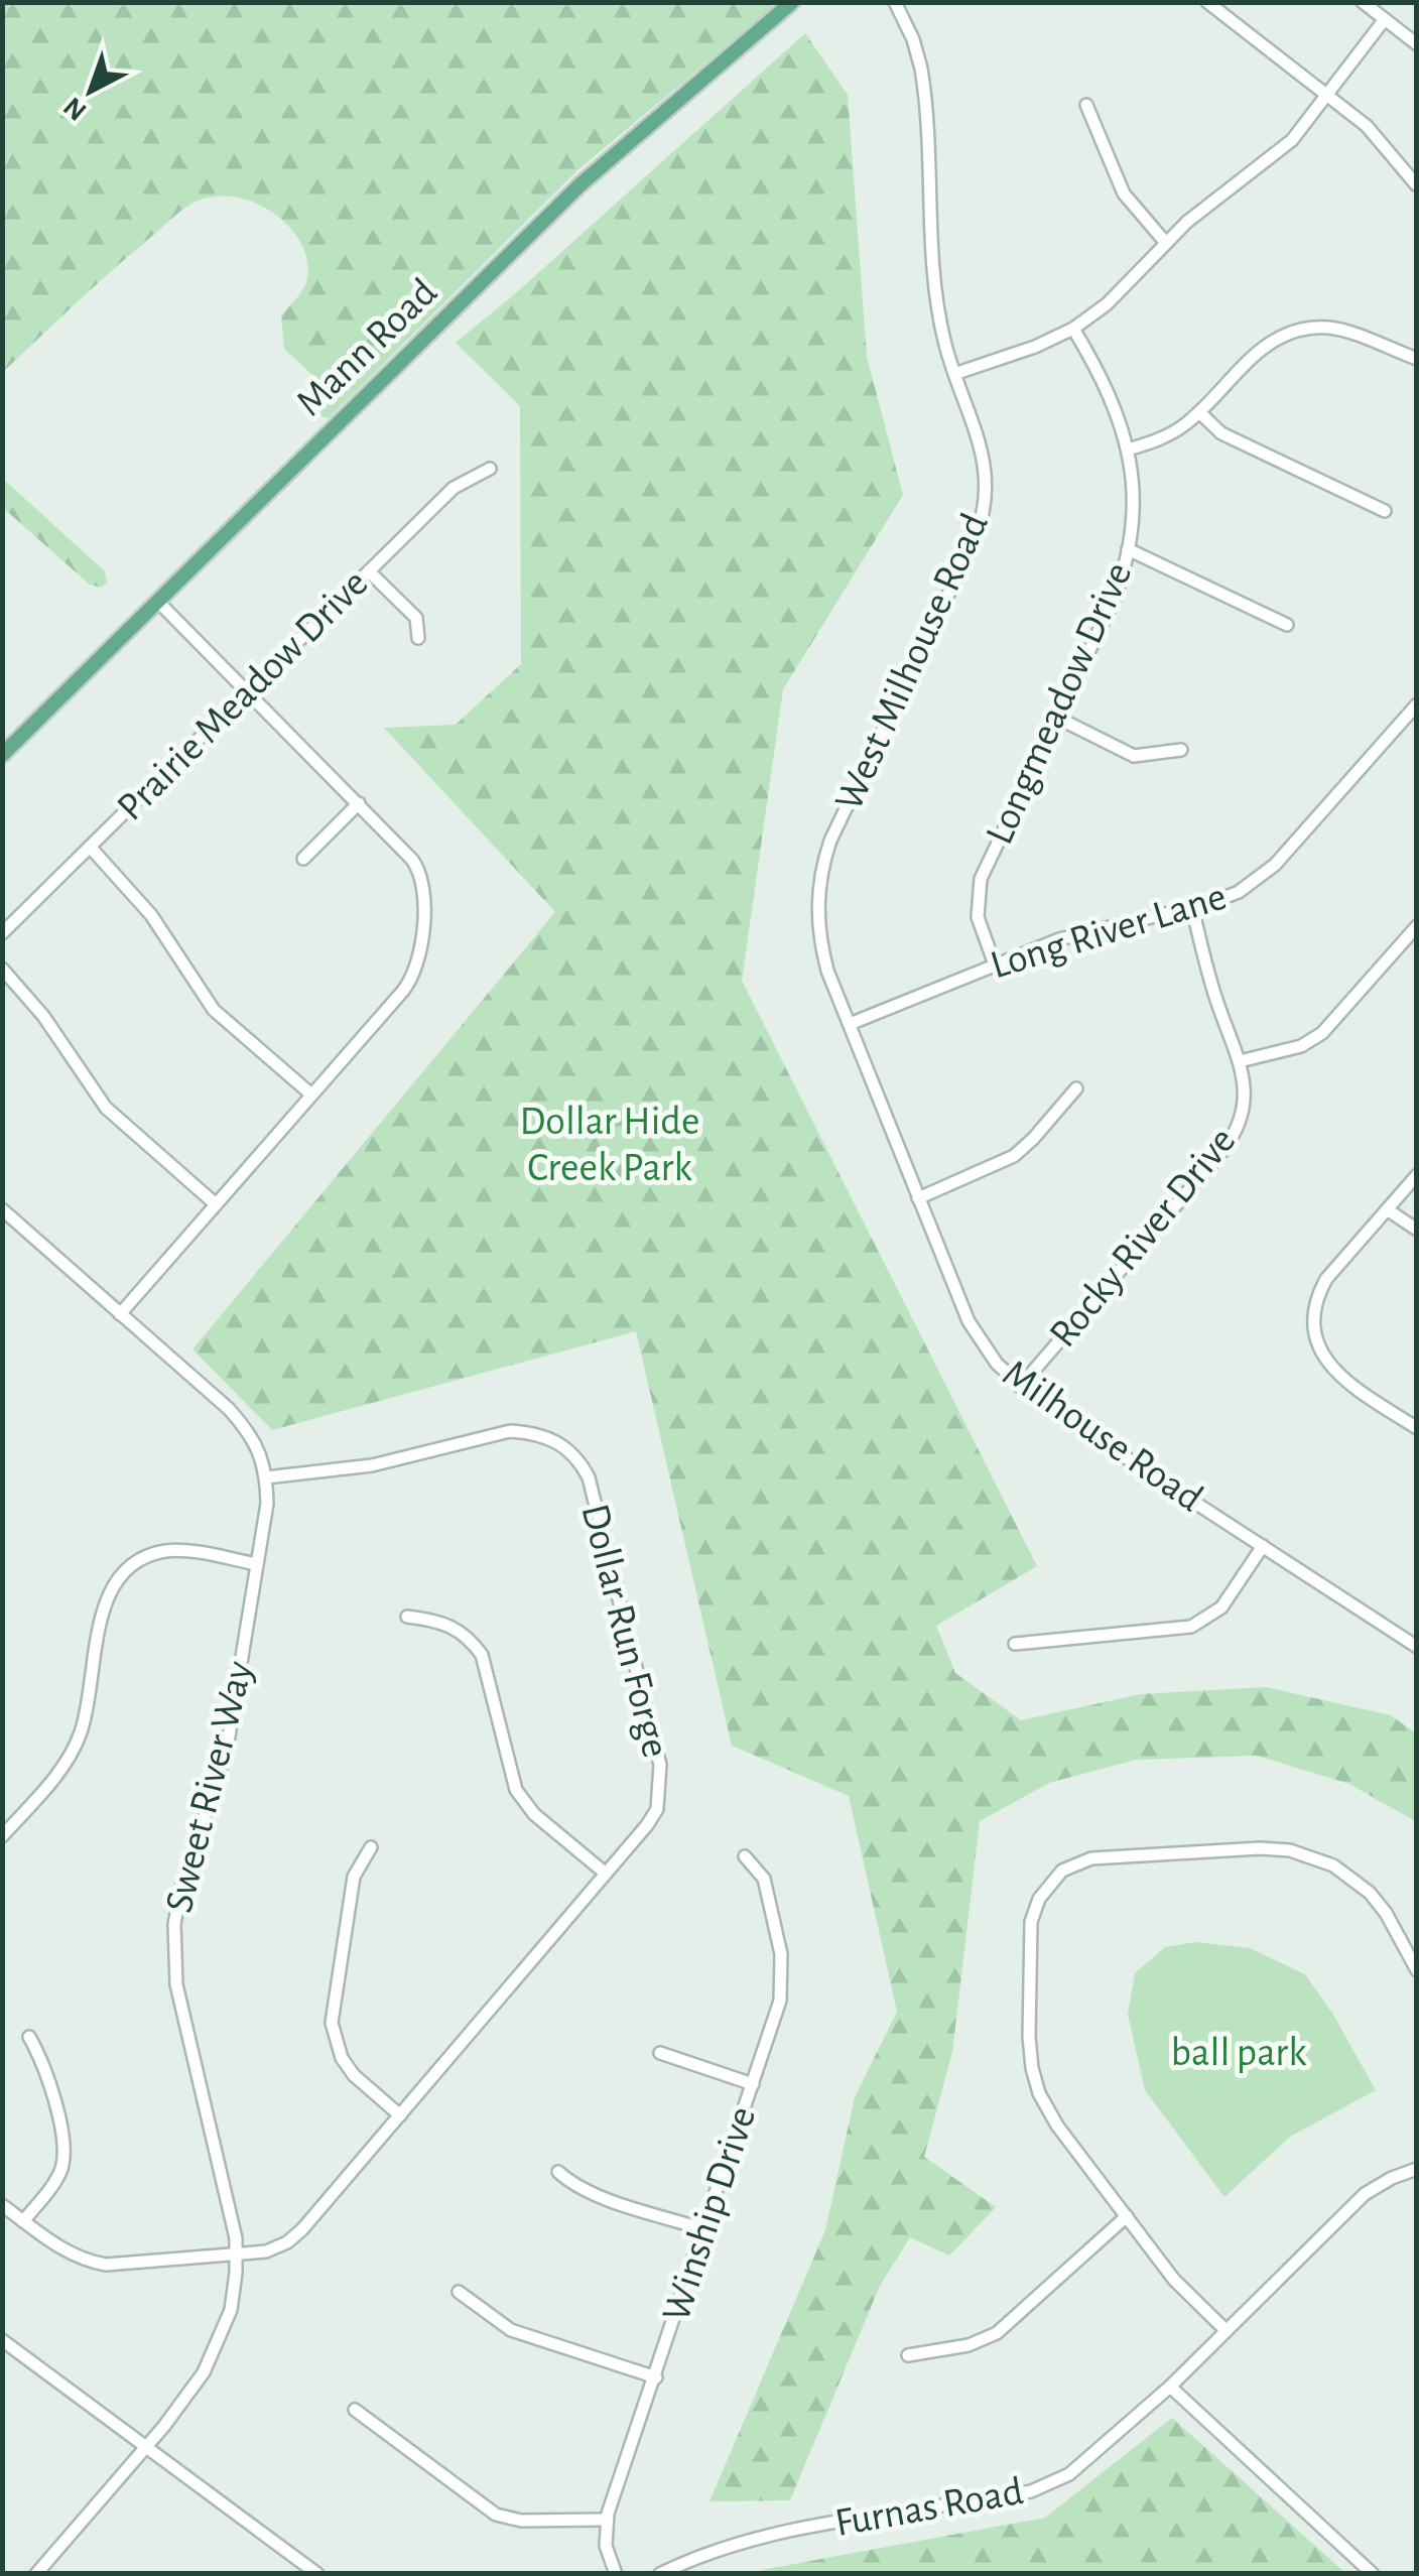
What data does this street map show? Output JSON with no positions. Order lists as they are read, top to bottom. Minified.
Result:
{"streets":{"main road":["Mann Road"],"street":["West Milhouse Road","Prairie Meadow Drive","Longmeadow Drive","Long River Lane","Rocky River Drive","Milhouse Road","Dollar Run Forge","Sweet River Way","Winship Drive","Furnas Road"]},"crossings":[["West Milhouse Road","Long River Lane"],["West Milhouse Road","Milhouse Road"],["Longmeadow Drive","Long River Lane"],["Long River Lane","Rocky River Drive"],["Long River Lane","Milhouse Road"],["Rocky River Drive","Milhouse Road"],["Dollar Run Forge","Sweet River Way"]],"parks":["Dollar Hide Creek Park","ball park"],"north":"bottom left"}
